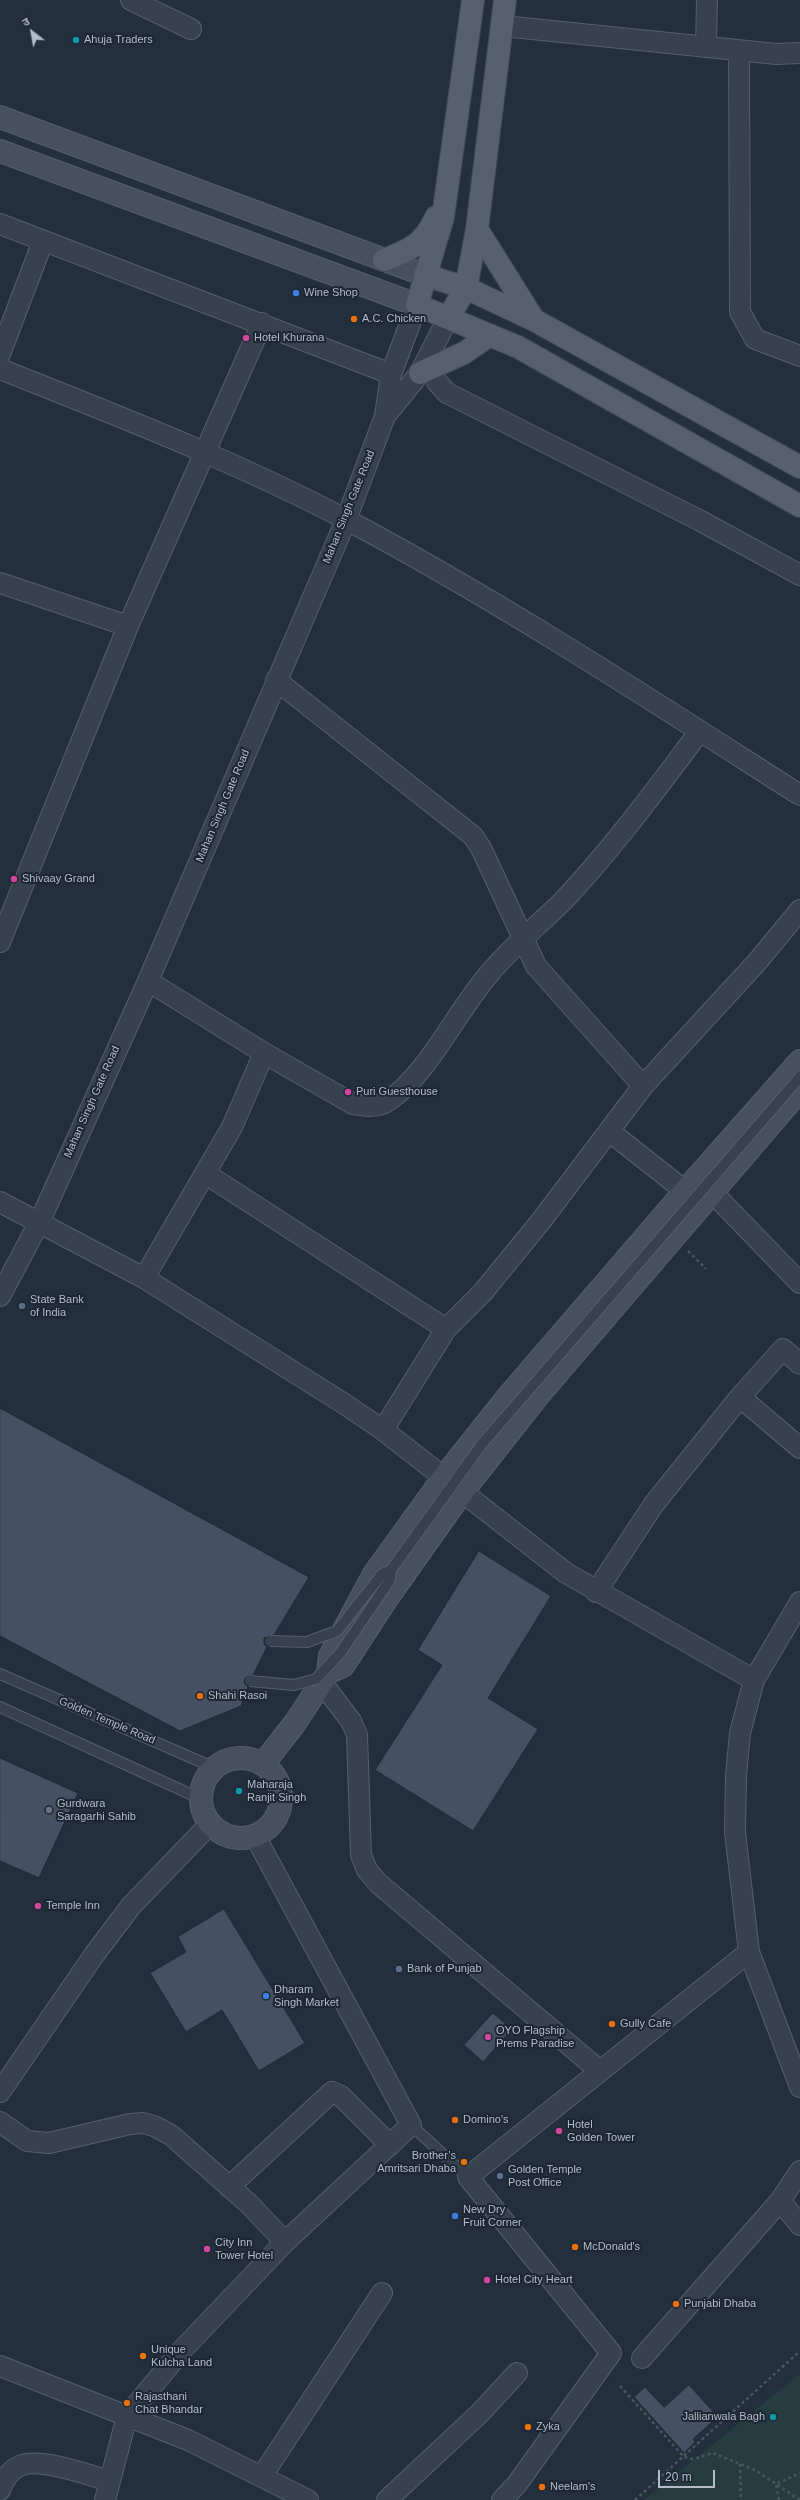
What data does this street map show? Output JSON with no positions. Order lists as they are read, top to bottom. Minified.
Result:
{"streets":{"street":["Mahan Singh Gate Road"],"lane":["Golden Temple Road"]},"places":["Ahuja Traders","Wine Shop","A.C. Chicken","Hotel Khurana","Shivaay Grand","Puri Guesthouse","State Bank of India","Shahi Rasoi","Maharaja Ranjit Singh","Gurdwara Saragarhi Sahib","Temple Inn","Bank of Punjab","Dharam Singh Market","Gully Cafe","OYO Flagship Prems Paradise","Domino's","Hotel Golden Tower","Brother’s Amritsari Dhaba","Golden Temple Post Office","New Dry Fruit Corner","McDonald's","City Inn Tower Hotel","Hotel City Heart","Punjabi Dhaba","Unique Kulcha Land","Rajasthani Chat Bhandar","Jallianwala Bagh","Zyka","Neelam's"],"scale_bar":"20 m","north":"top left"}
